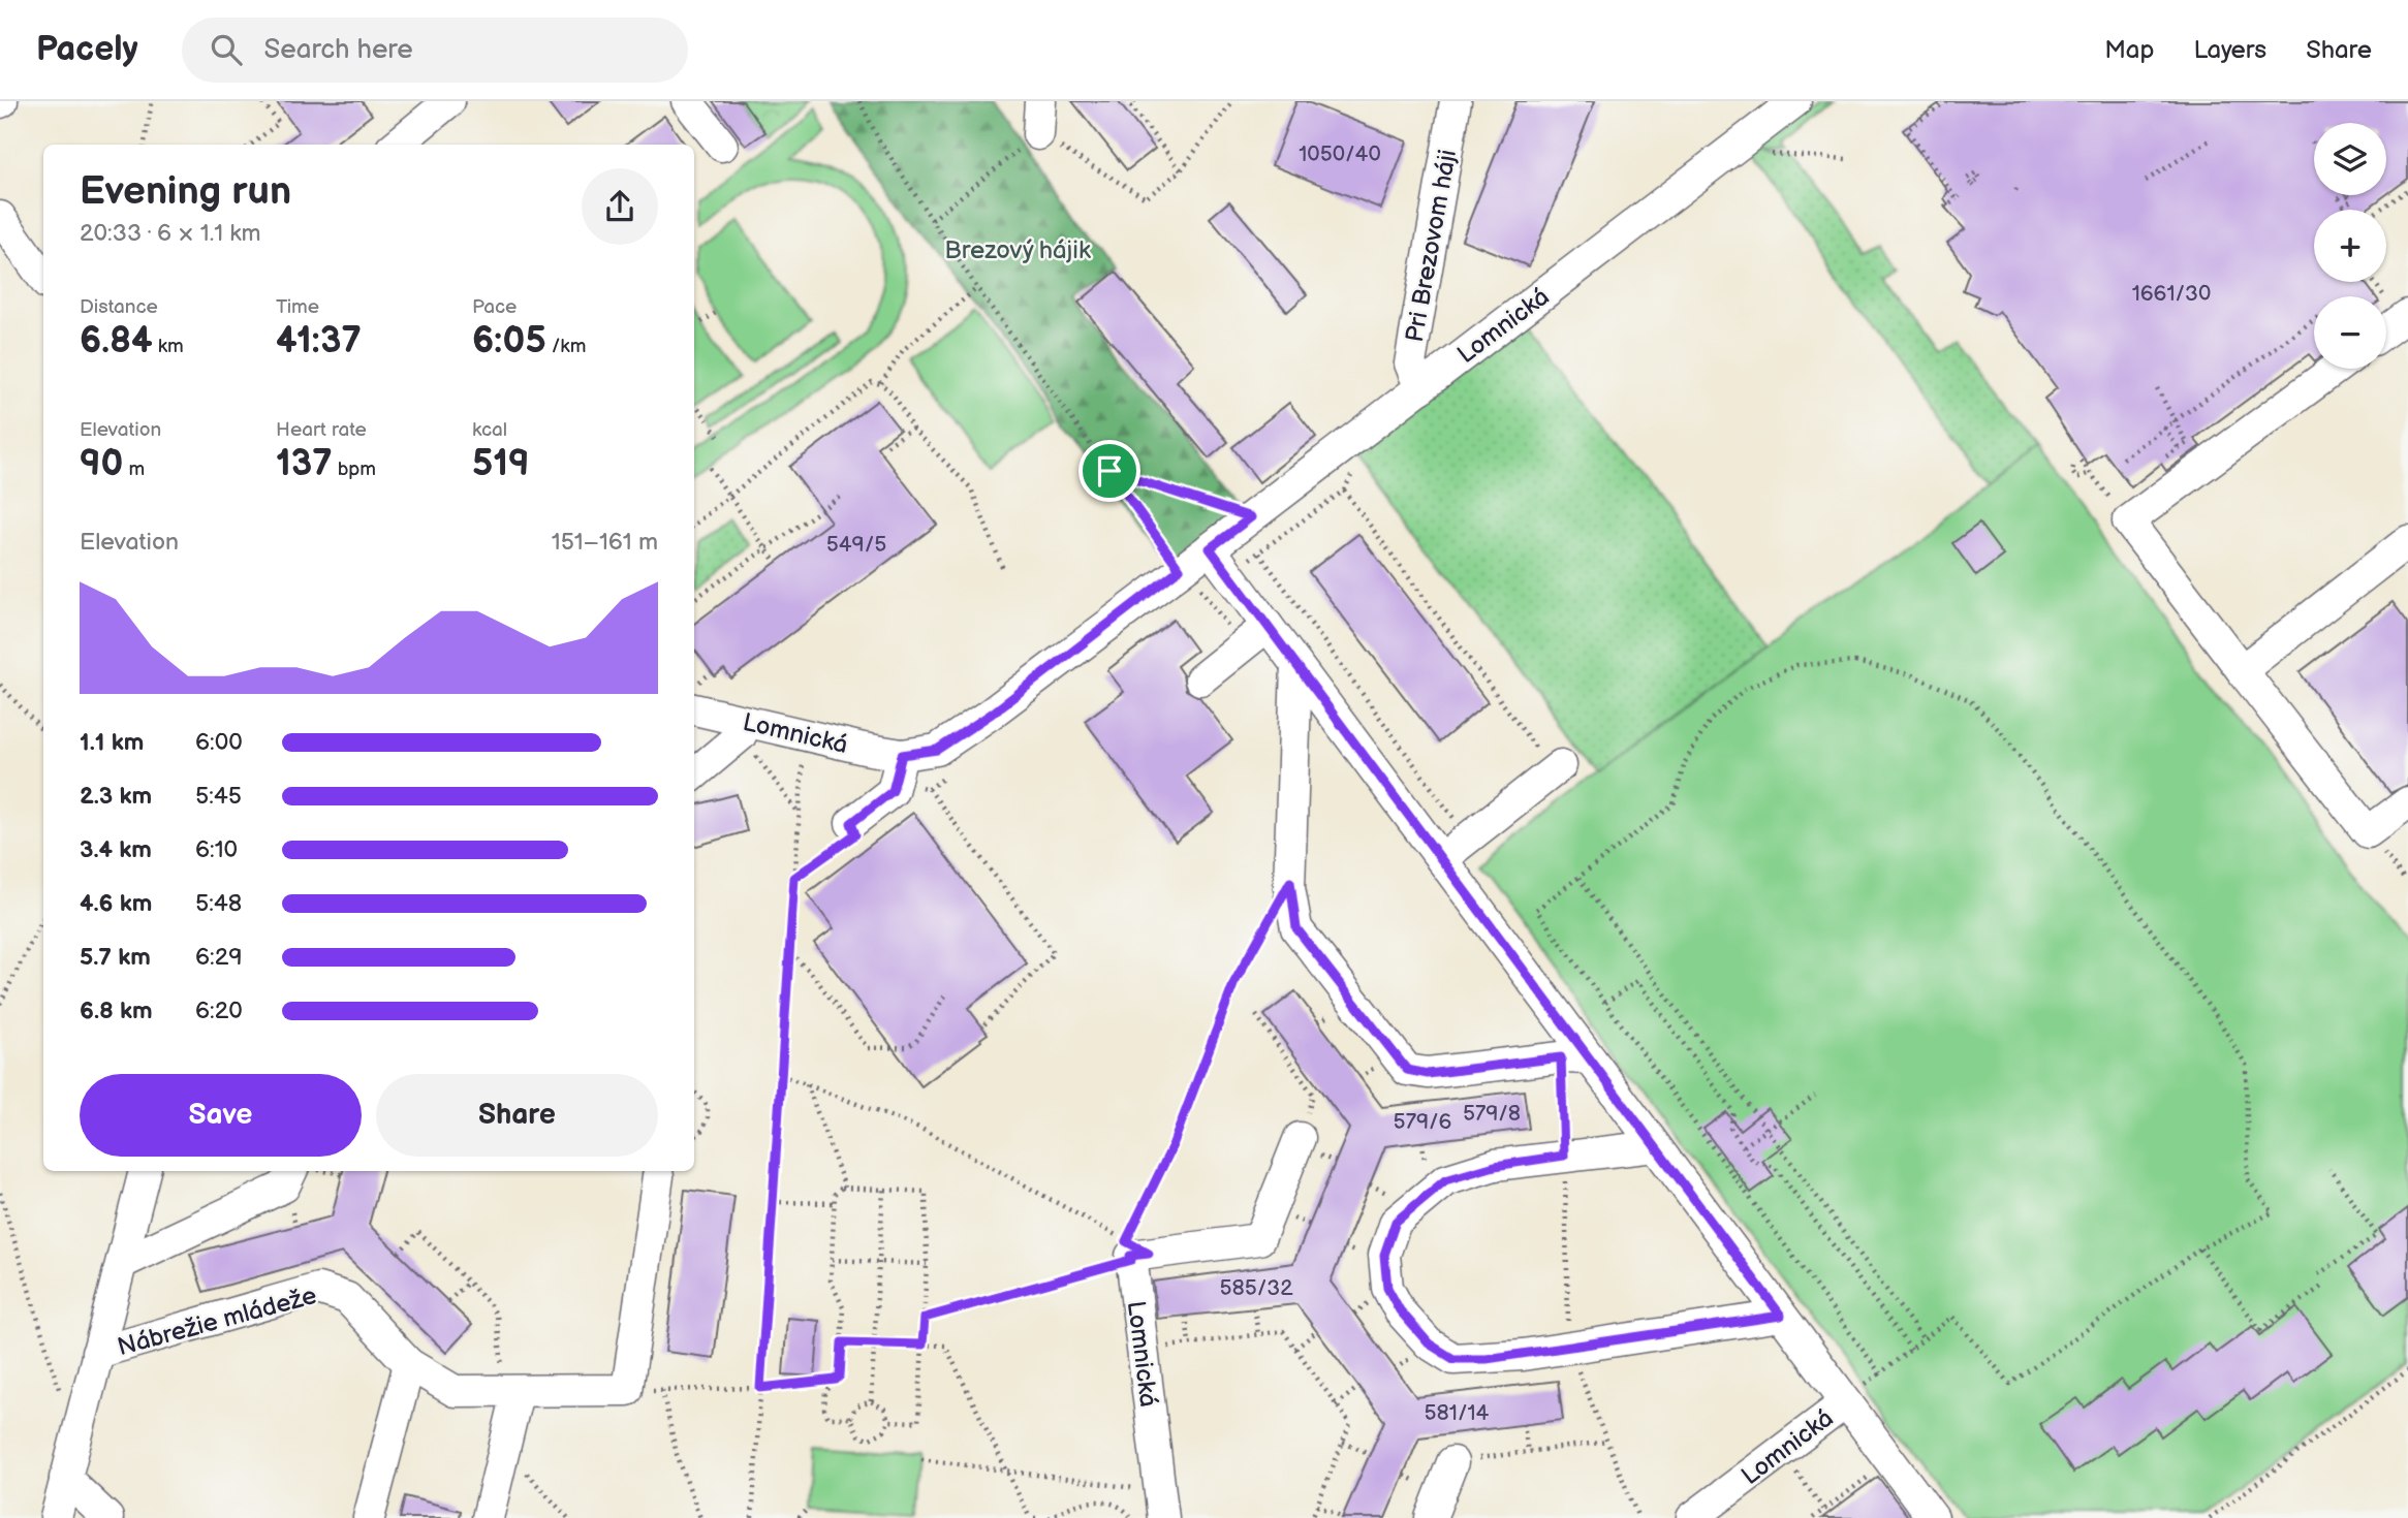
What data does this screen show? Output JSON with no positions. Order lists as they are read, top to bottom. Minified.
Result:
{"streets":{"street":["Pri Brezovom háji","Lomnická","Nábrežie mládeže"]},"crossings":[["Pri Brezovom háji","Lomnická"]],"parks":["Brezový hájik"],"house_numbers":["1050/40","1661/30","549/5","579/8","579/6","585/32","581/14"],"page":{"header":"Pacely","search":"Search here","nav":["Map","Layers","Share"],"map_buttons":["+","−"],"heading":["Evening run","20:33 · 6 × 1.1 km"],"stats":[["Distance","6.84 km"],["Time","41:37"],["Pace","6:05 /km"],["Elevation","90 m"],["Heart rate","137 bpm"],["kcal","519"]],"chart":["Elevation","151–161 m"],"list":[{"name":"1.1 km","note":"6:00"},{"name":"2.3 km","note":"5:45"},{"name":"3.4 km","note":"6:10"},{"name":"4.6 km","note":"5:48"},{"name":"5.7 km","note":"6:29"},{"name":"6.8 km","note":"6:20"}],"buttons":["Save","Share"]}}
